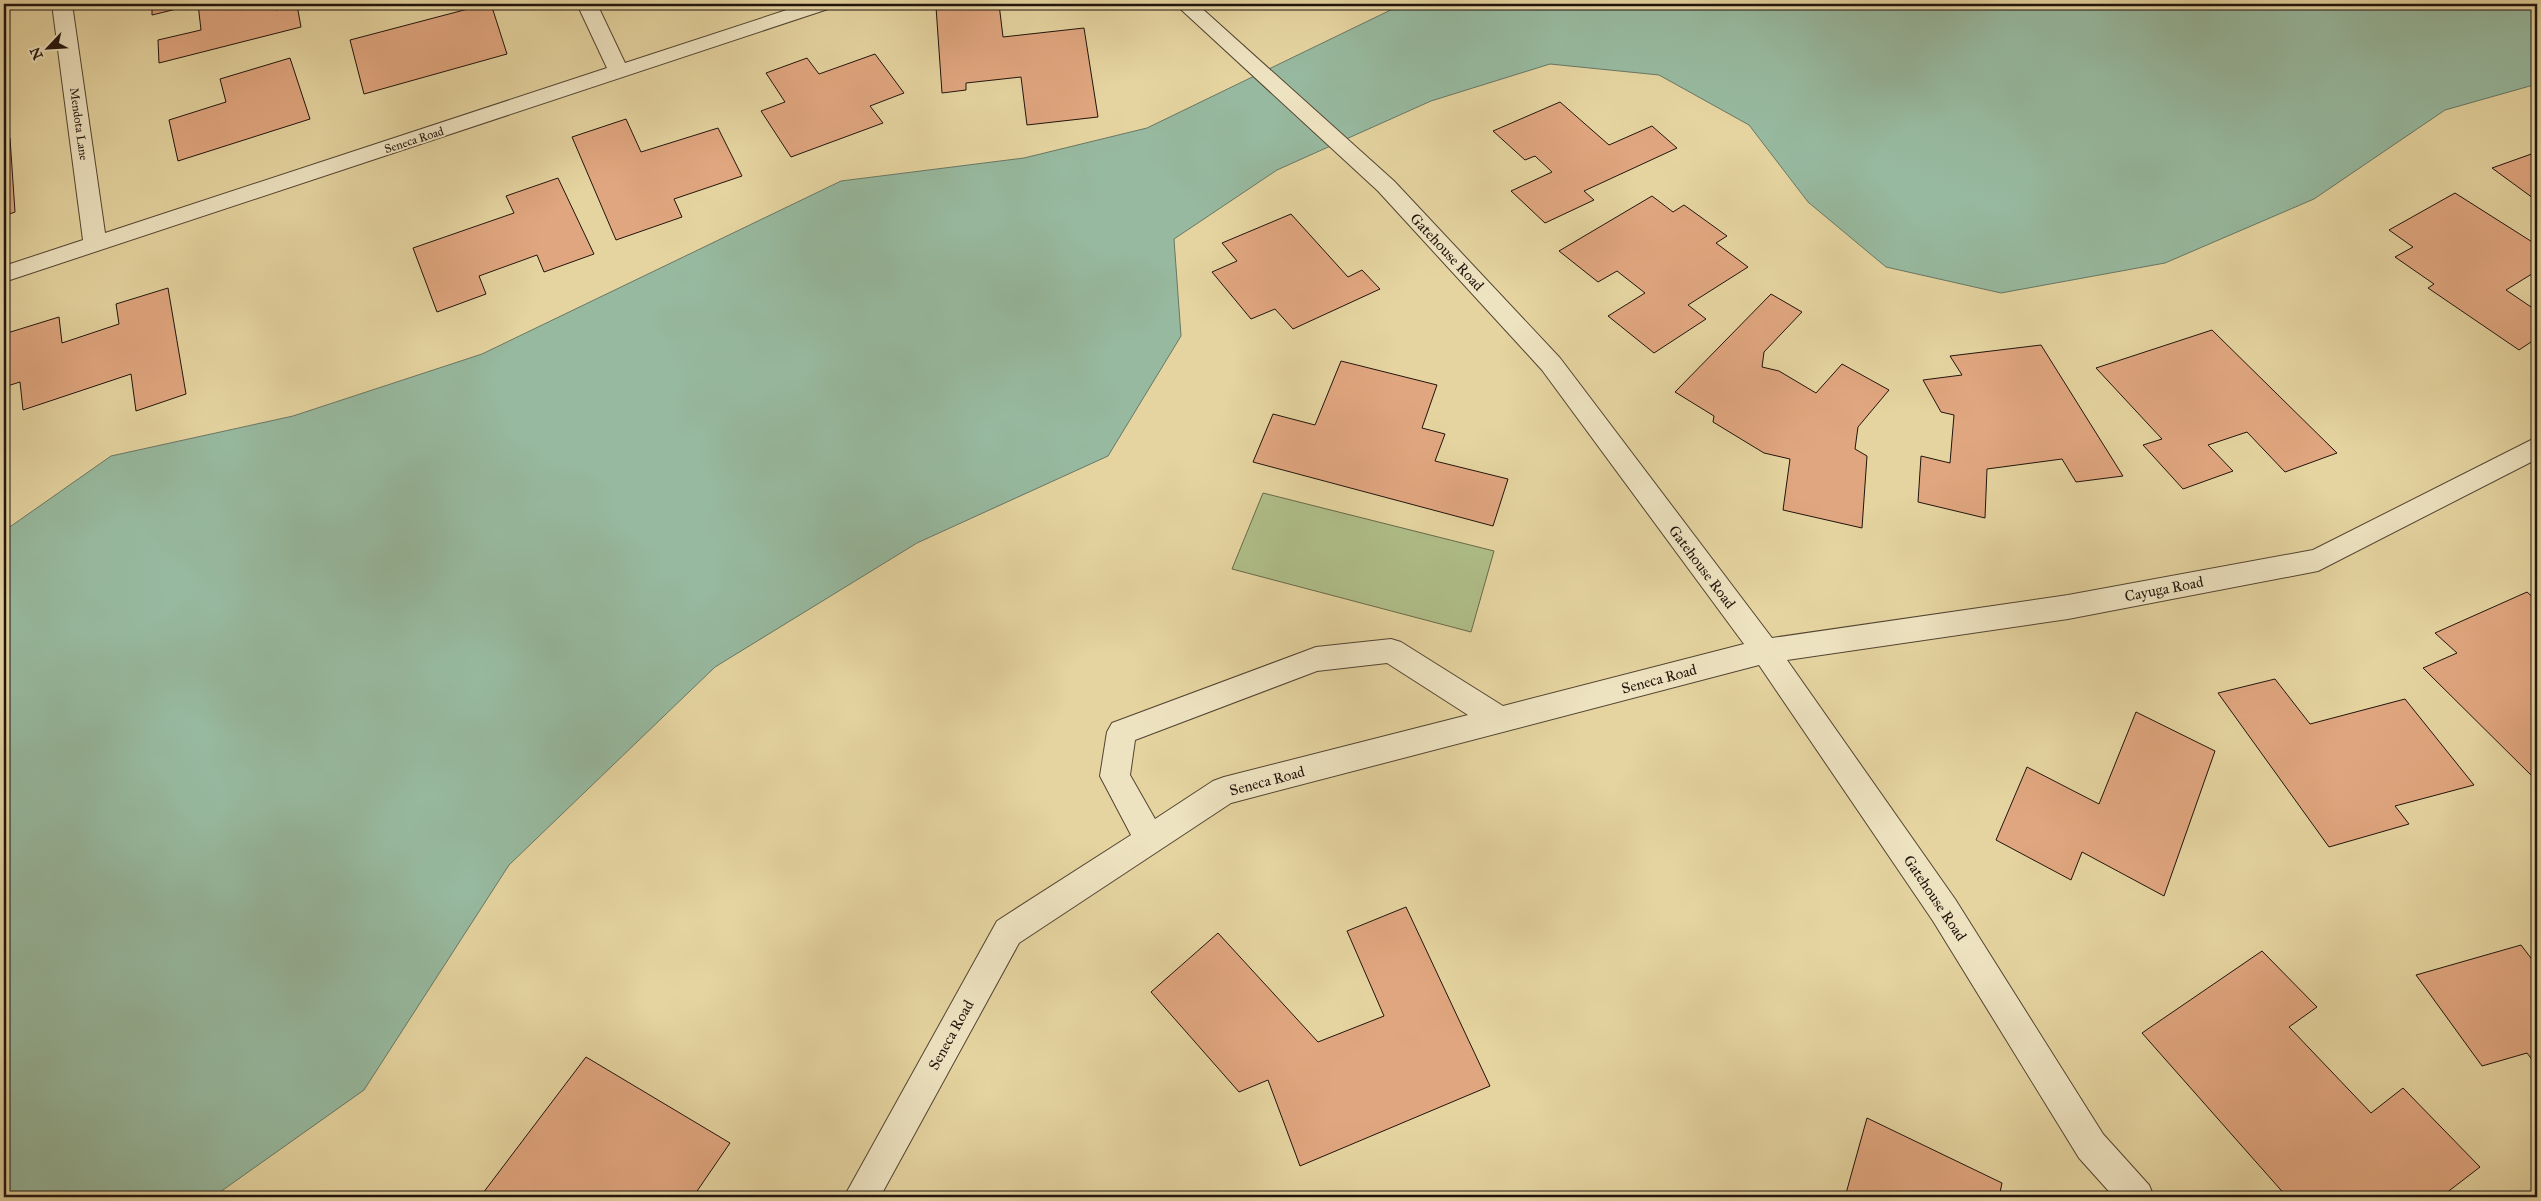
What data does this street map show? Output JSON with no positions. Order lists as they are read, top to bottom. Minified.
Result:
{"streets":{"street":["Mendota Lane","Seneca Road","Gatehouse Road","Cayuga Road"]},"crossings":[["Mendota Lane","Seneca Road"],["Seneca Road","Gatehouse Road"],["Seneca Road","Cayuga Road"],["Gatehouse Road","Cayuga Road"]],"north":"bottom left"}
